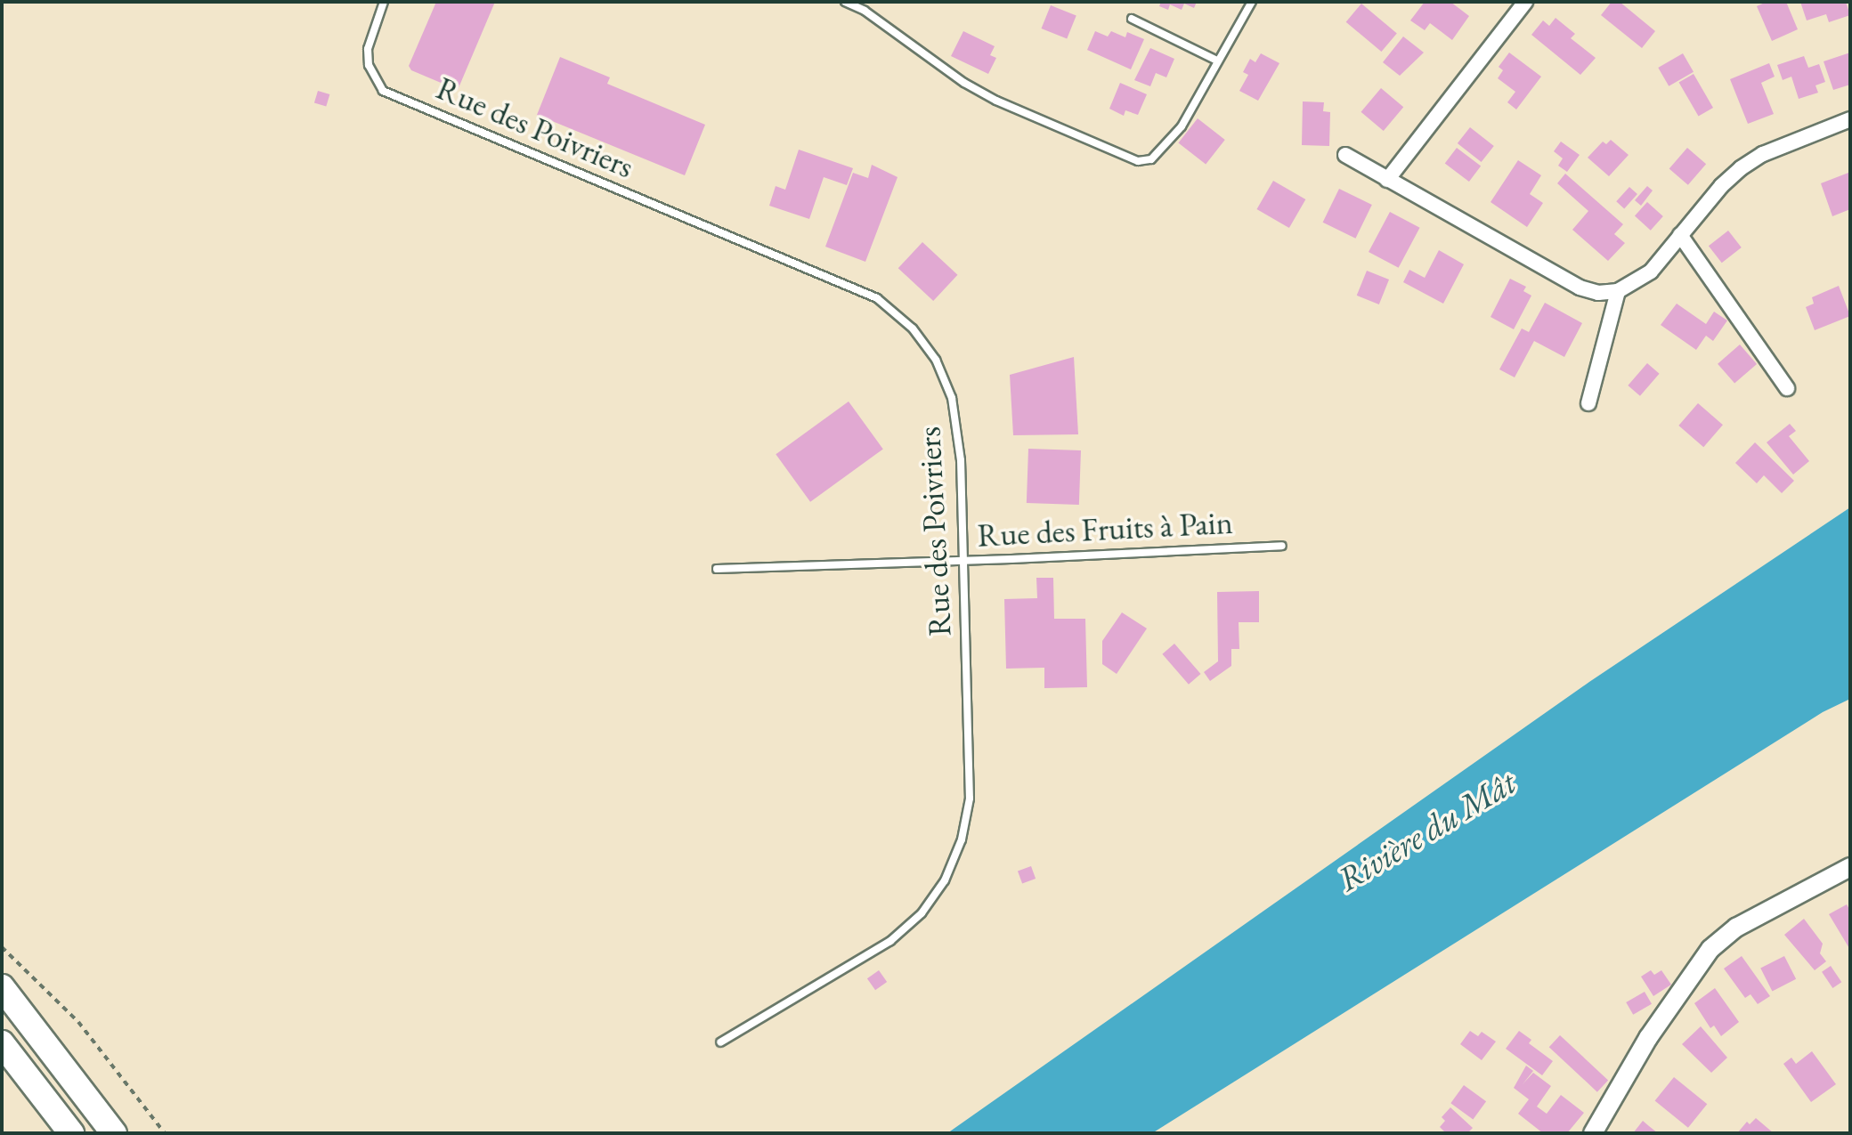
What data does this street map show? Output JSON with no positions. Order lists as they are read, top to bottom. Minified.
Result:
{"streets":{"lane":["Rue des Poivriers","Rue des Fruits à Pain"]},"crossings":[["Rue des Poivriers","Rue des Fruits à Pain"]],"water":["Rivière du Mât"]}
